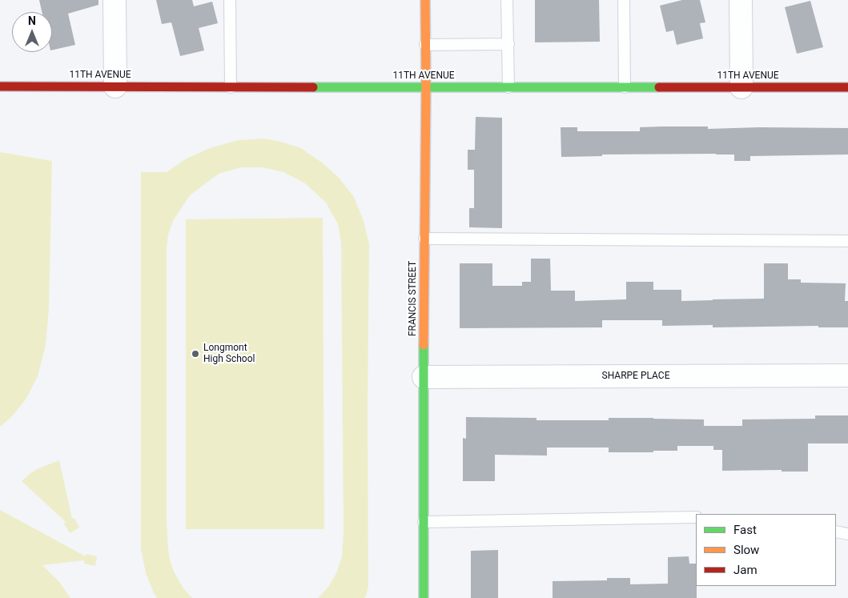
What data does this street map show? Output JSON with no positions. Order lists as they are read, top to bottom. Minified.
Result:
{"streets":{"street":["11TH AVENUE","FRANCIS STREET","SHARPE PLACE"]},"crossings":[["11TH AVENUE","FRANCIS STREET"],["FRANCIS STREET","SHARPE PLACE"]],"places":["Longmont High School"],"legend":["Fast","Slow","Jam"],"north":"top"}
